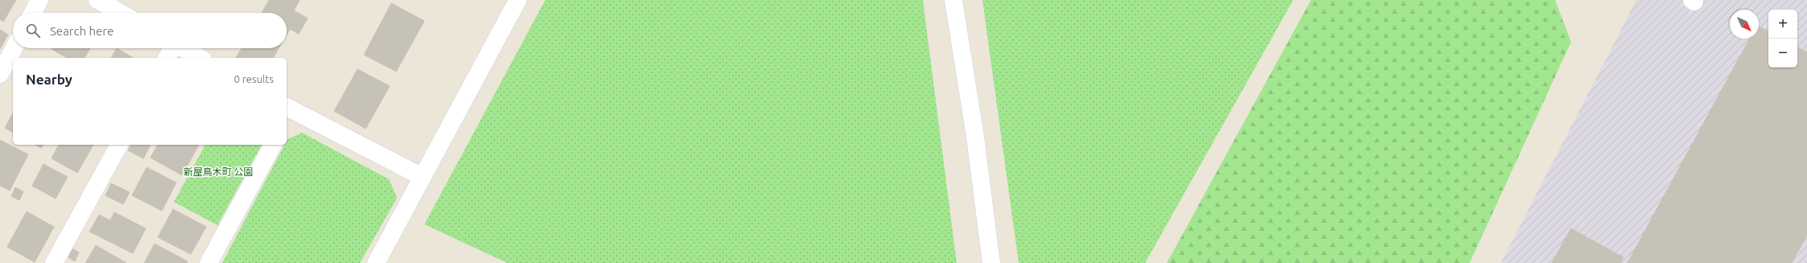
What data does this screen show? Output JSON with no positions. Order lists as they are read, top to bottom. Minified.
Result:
{"parks":["新屋鳥木町 公園"],"north":"bottom right","page":{"map_buttons":["+","−"],"search":"Search here","heading":["Nearby","0 results"]}}
